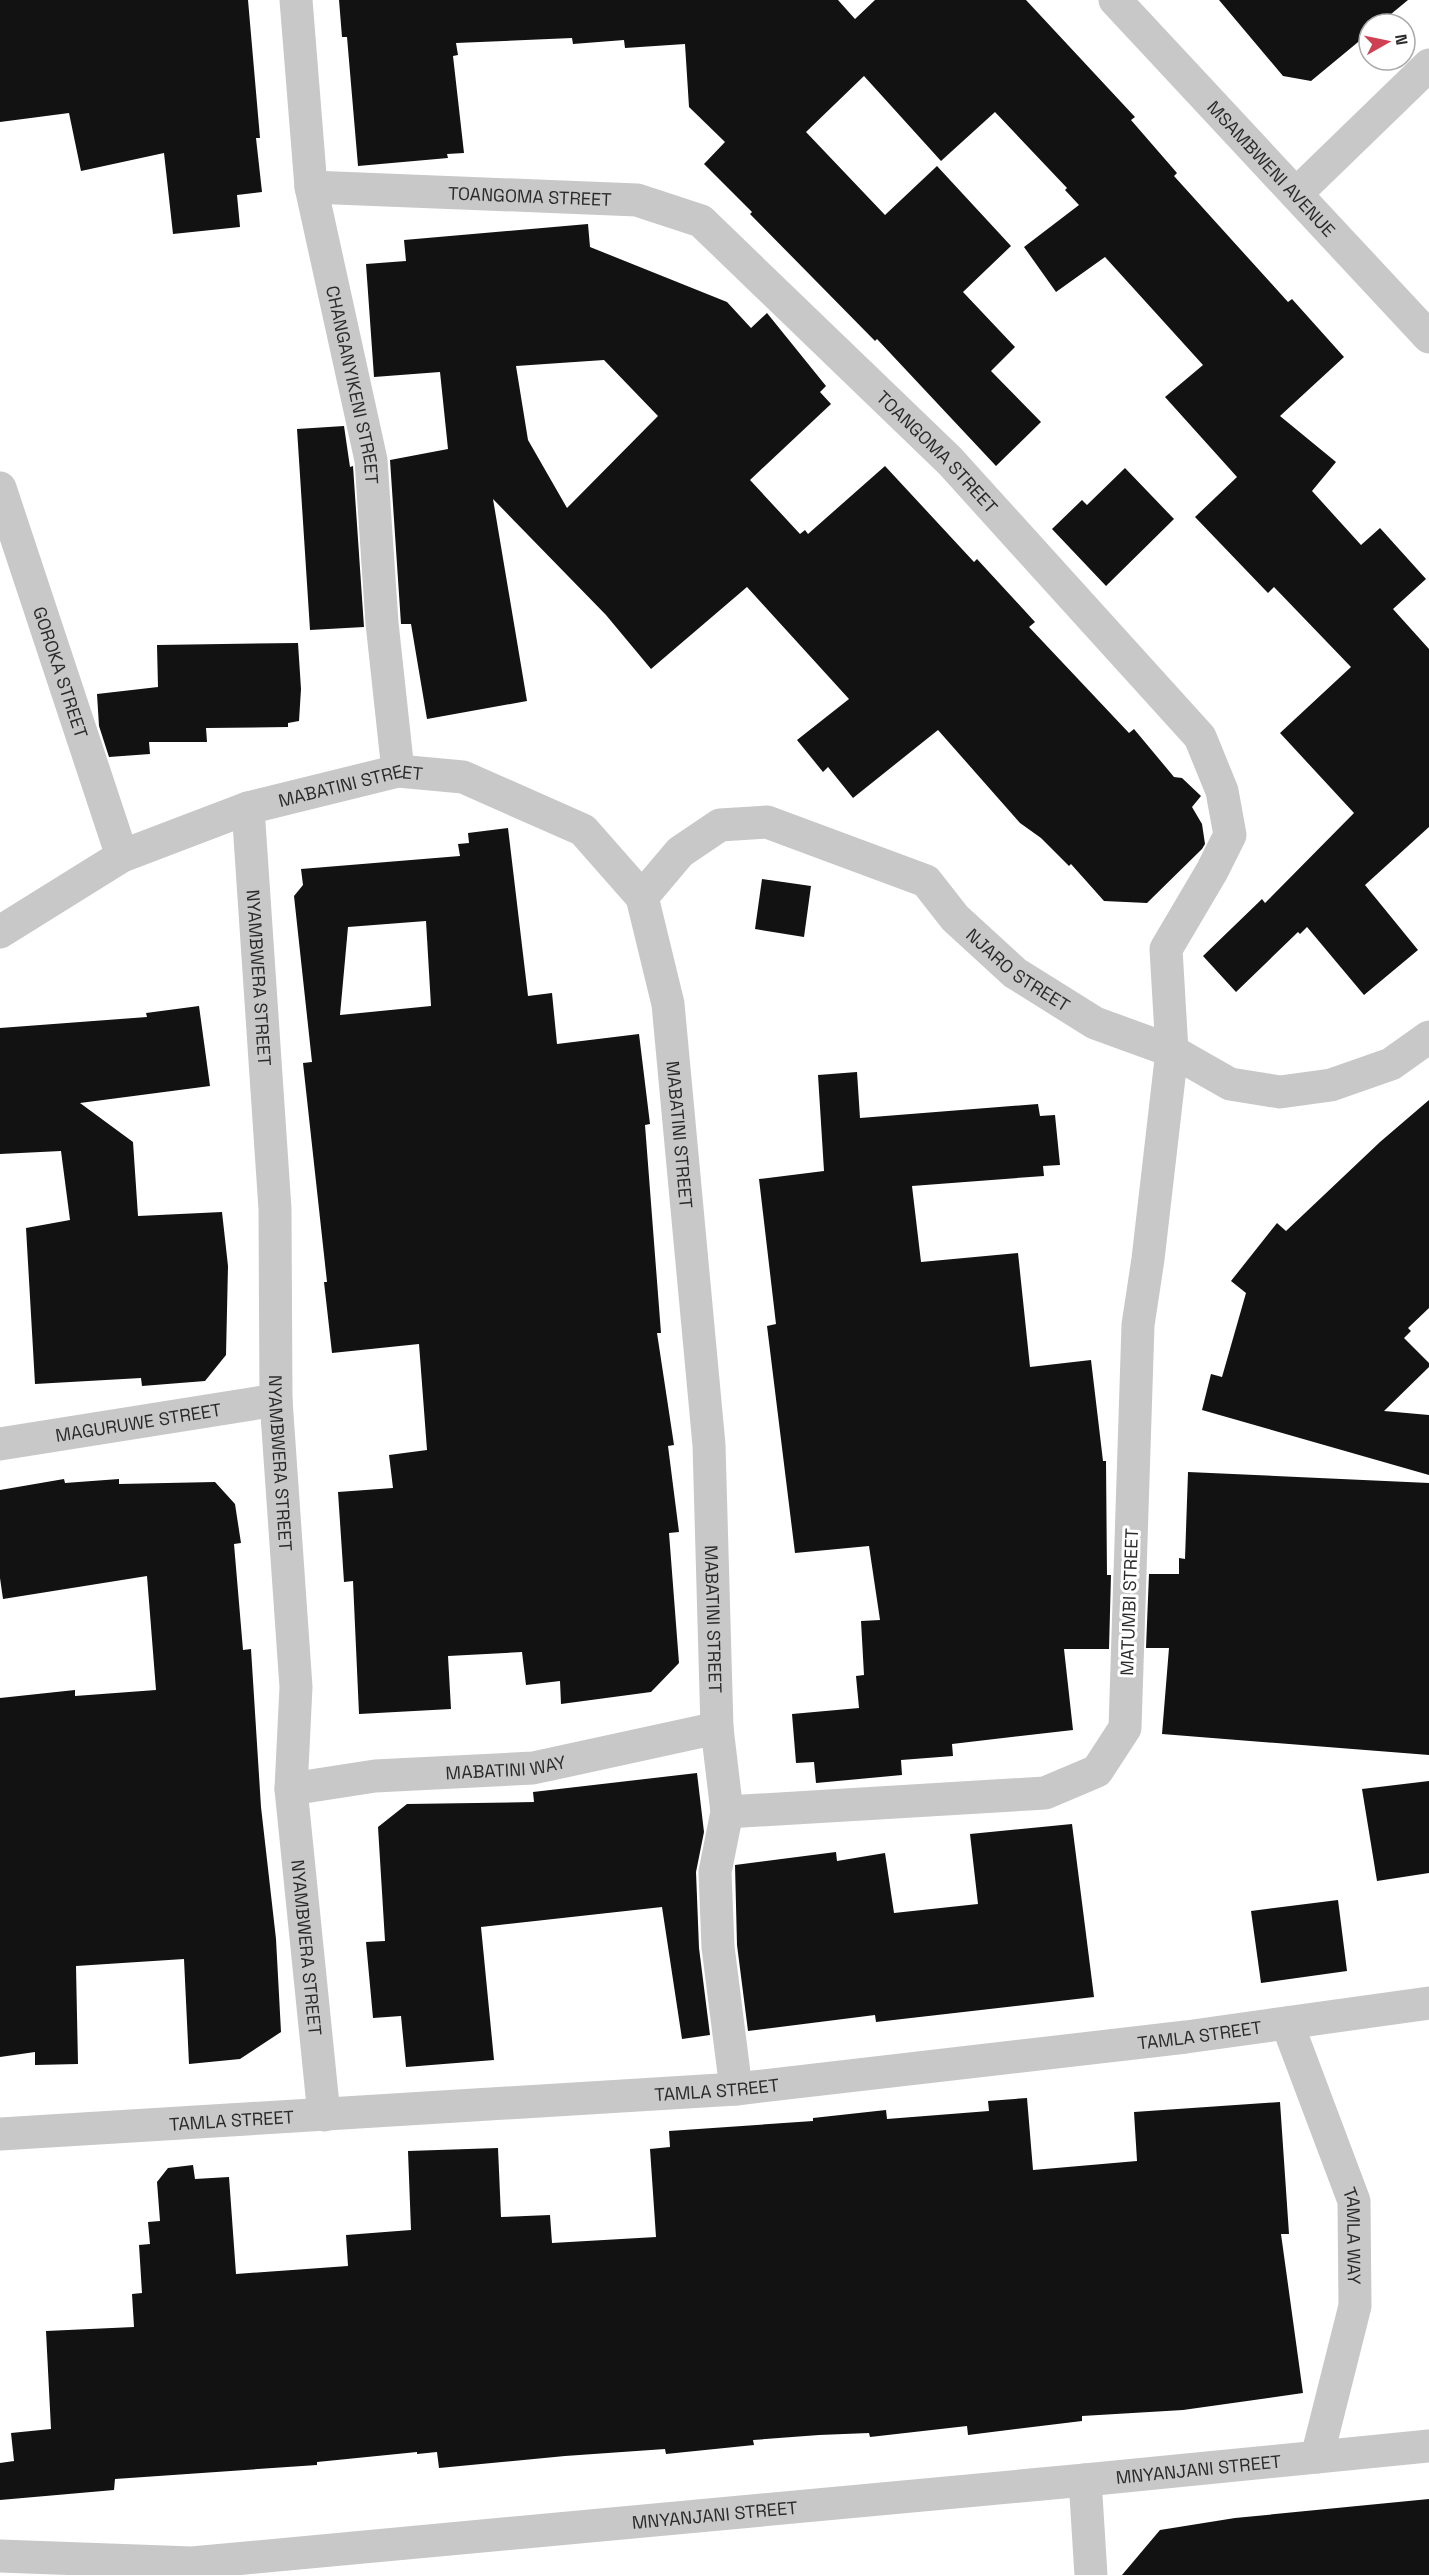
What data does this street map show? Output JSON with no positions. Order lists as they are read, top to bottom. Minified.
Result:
{"streets":{"street":["MSAMBWENI AVENUE","TOANGOMA STREET","CHANGANYIKENI STREET","GOROKA STREET","MABATINI STREET","NJARO STREET","NYAMBWERA STREET","MAGURUWE STREET","MATUMBI STREET","MABATINI WAY","TAMLA STREET","TAMLA WAY","MNYANJANI STREET"]},"crossings":[["TOANGOMA STREET","CHANGANYIKENI STREET"],["TOANGOMA STREET","NJARO STREET"],["TOANGOMA STREET","MATUMBI STREET"],["CHANGANYIKENI STREET","MABATINI STREET"],["GOROKA STREET","MABATINI STREET"],["MABATINI STREET","NJARO STREET"],["MABATINI STREET","NYAMBWERA STREET"],["MABATINI STREET","MATUMBI STREET"],["MABATINI STREET","MABATINI WAY"],["MABATINI STREET","TAMLA STREET"],["NJARO STREET","MATUMBI STREET"],["NYAMBWERA STREET","MAGURUWE STREET"],["NYAMBWERA STREET","MABATINI WAY"],["NYAMBWERA STREET","TAMLA STREET"],["TAMLA STREET","TAMLA WAY"],["TAMLA WAY","MNYANJANI STREET"]],"north":"right"}
